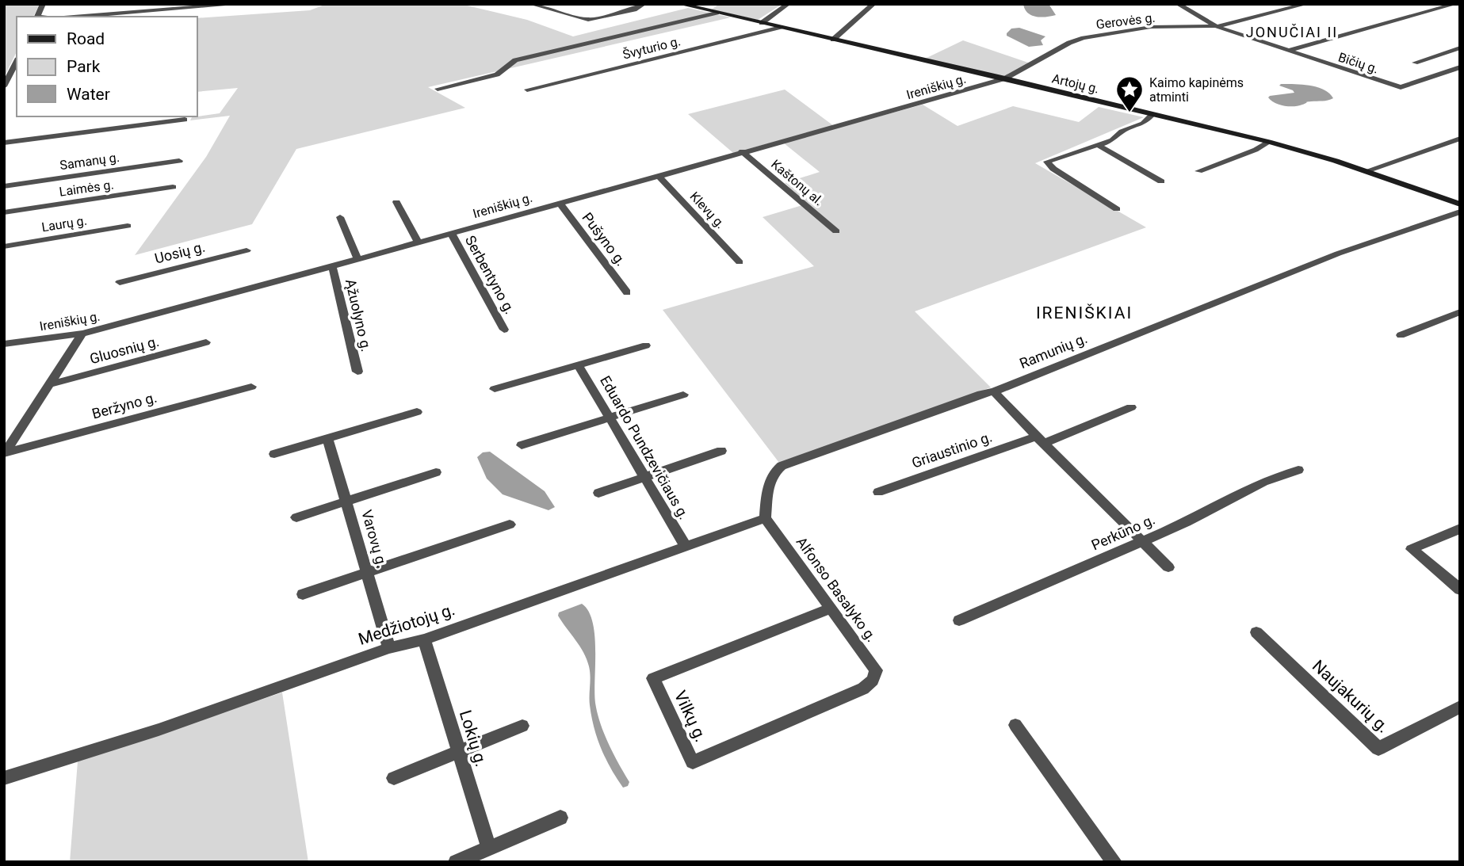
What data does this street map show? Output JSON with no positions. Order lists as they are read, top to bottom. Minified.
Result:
{"streets":{"main road":["Artojų g."],"street":["Gerovės g.","Švyturio g.","Bičių g.","Ireniškių g.","Samanų g.","Kaštonų al.","Laimės g.","Klevų g.","Laurų g.","Pušyno g.","Uosių g.","Serbentyno g.","Ąžuolyno g.","Gluosnių g.","Ramunių g.","Beržyno g.","Eduardo Pundzevičiaus g.","Griaustinio g.","Perkūno g.","Varovų g.","Alfonso Basalyko g.","Medžiotojų g.","Naujakurių g.","Vilkų g.","Lokių g."]},"crossings":[["Gerovės g.","Bičių g."],["Gerovės g.","Artojų g."],["Gerovės g.","Ireniškių g."],["Švyturio g.","Artojų g."],["Artojų g.","Ireniškių g."],["Ireniškių g.","Kaštonų al."],["Ireniškių g.","Klevų g."],["Ireniškių g.","Pušyno g."],["Ireniškių g.","Serbentyno g."],["Ireniškių g.","Ąžuolyno g."],["Ramunių g.","Alfonso Basalyko g."],["Ramunių g.","Medžiotojų g."],["Eduardo Pundzevičiaus g.","Medžiotojų g."],["Varovų g.","Medžiotojų g."],["Alfonso Basalyko g.","Medžiotojų g."],["Alfonso Basalyko g.","Vilkų g."],["Medžiotojų g.","Lokių g."]],"districts":["JONUČIAI II","IRENIŠKIAI"],"places":{"place":["Kaimo kapinėms atminti"]},"legend":["Road","Park","Water"]}
